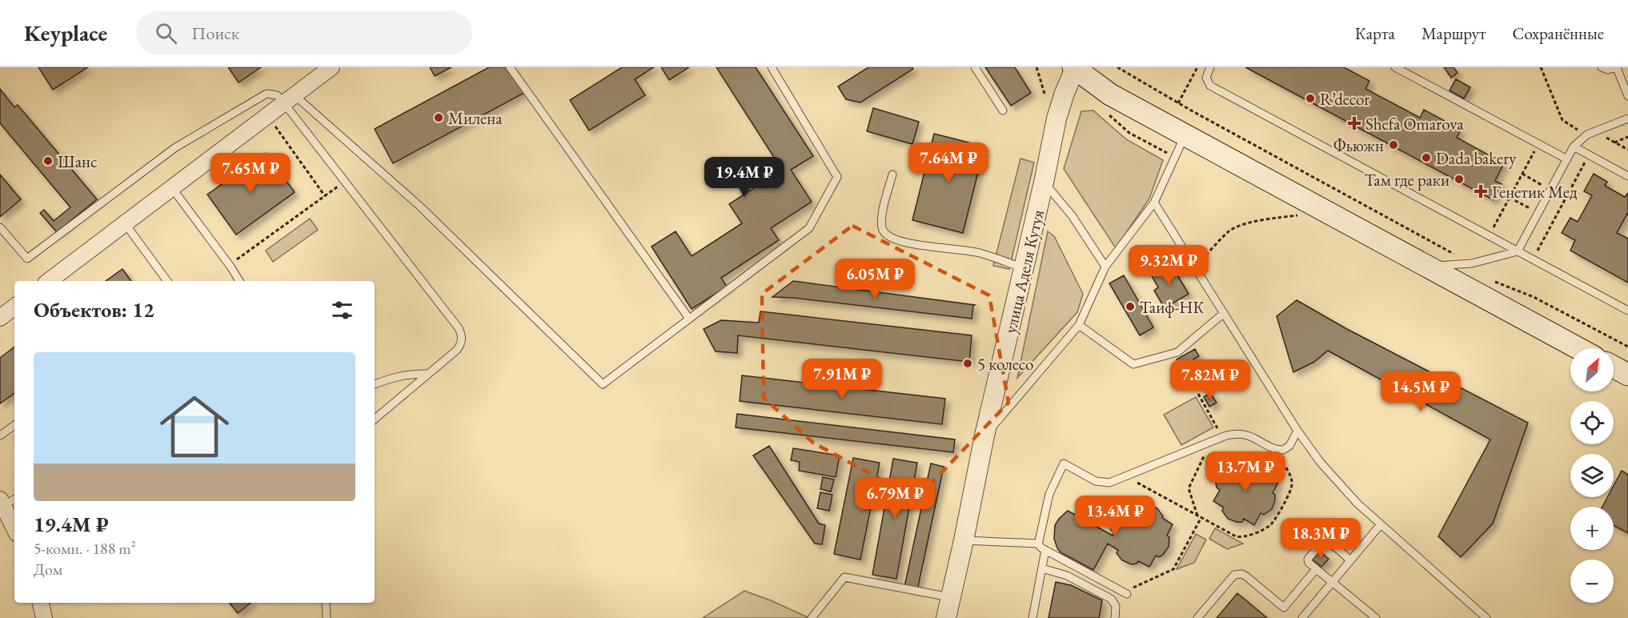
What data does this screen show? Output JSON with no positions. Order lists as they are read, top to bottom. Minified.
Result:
{"streets":{"street":["улица Аделя Кутуя"]},"places":{"other":["R’decor","Милена","Фьюжн","Dada bakery","Шанс","Там где раки","Таиф-НК","5 колесо"],"health":["Shefa Omarova","Генетик Мед"]},"north":"top right","page":{"header":"Keyplace","search":"Поиск","nav":["Карта","Маршрут","Сохранённые"],"price":["7.64M ₽","7.65M ₽","19.4M ₽","9.32M ₽","6.05M ₽","7.91M ₽","7.82M ₽","14.5M ₽","13.7M ₽","6.79M ₽","13.4M ₽","18.3M ₽"],"heading":"Объектов: 12","list":[{"name":"19.4M ₽","note":"5-комн. · 188 m² · Дом"}],"map_buttons":["+","−"]}}
